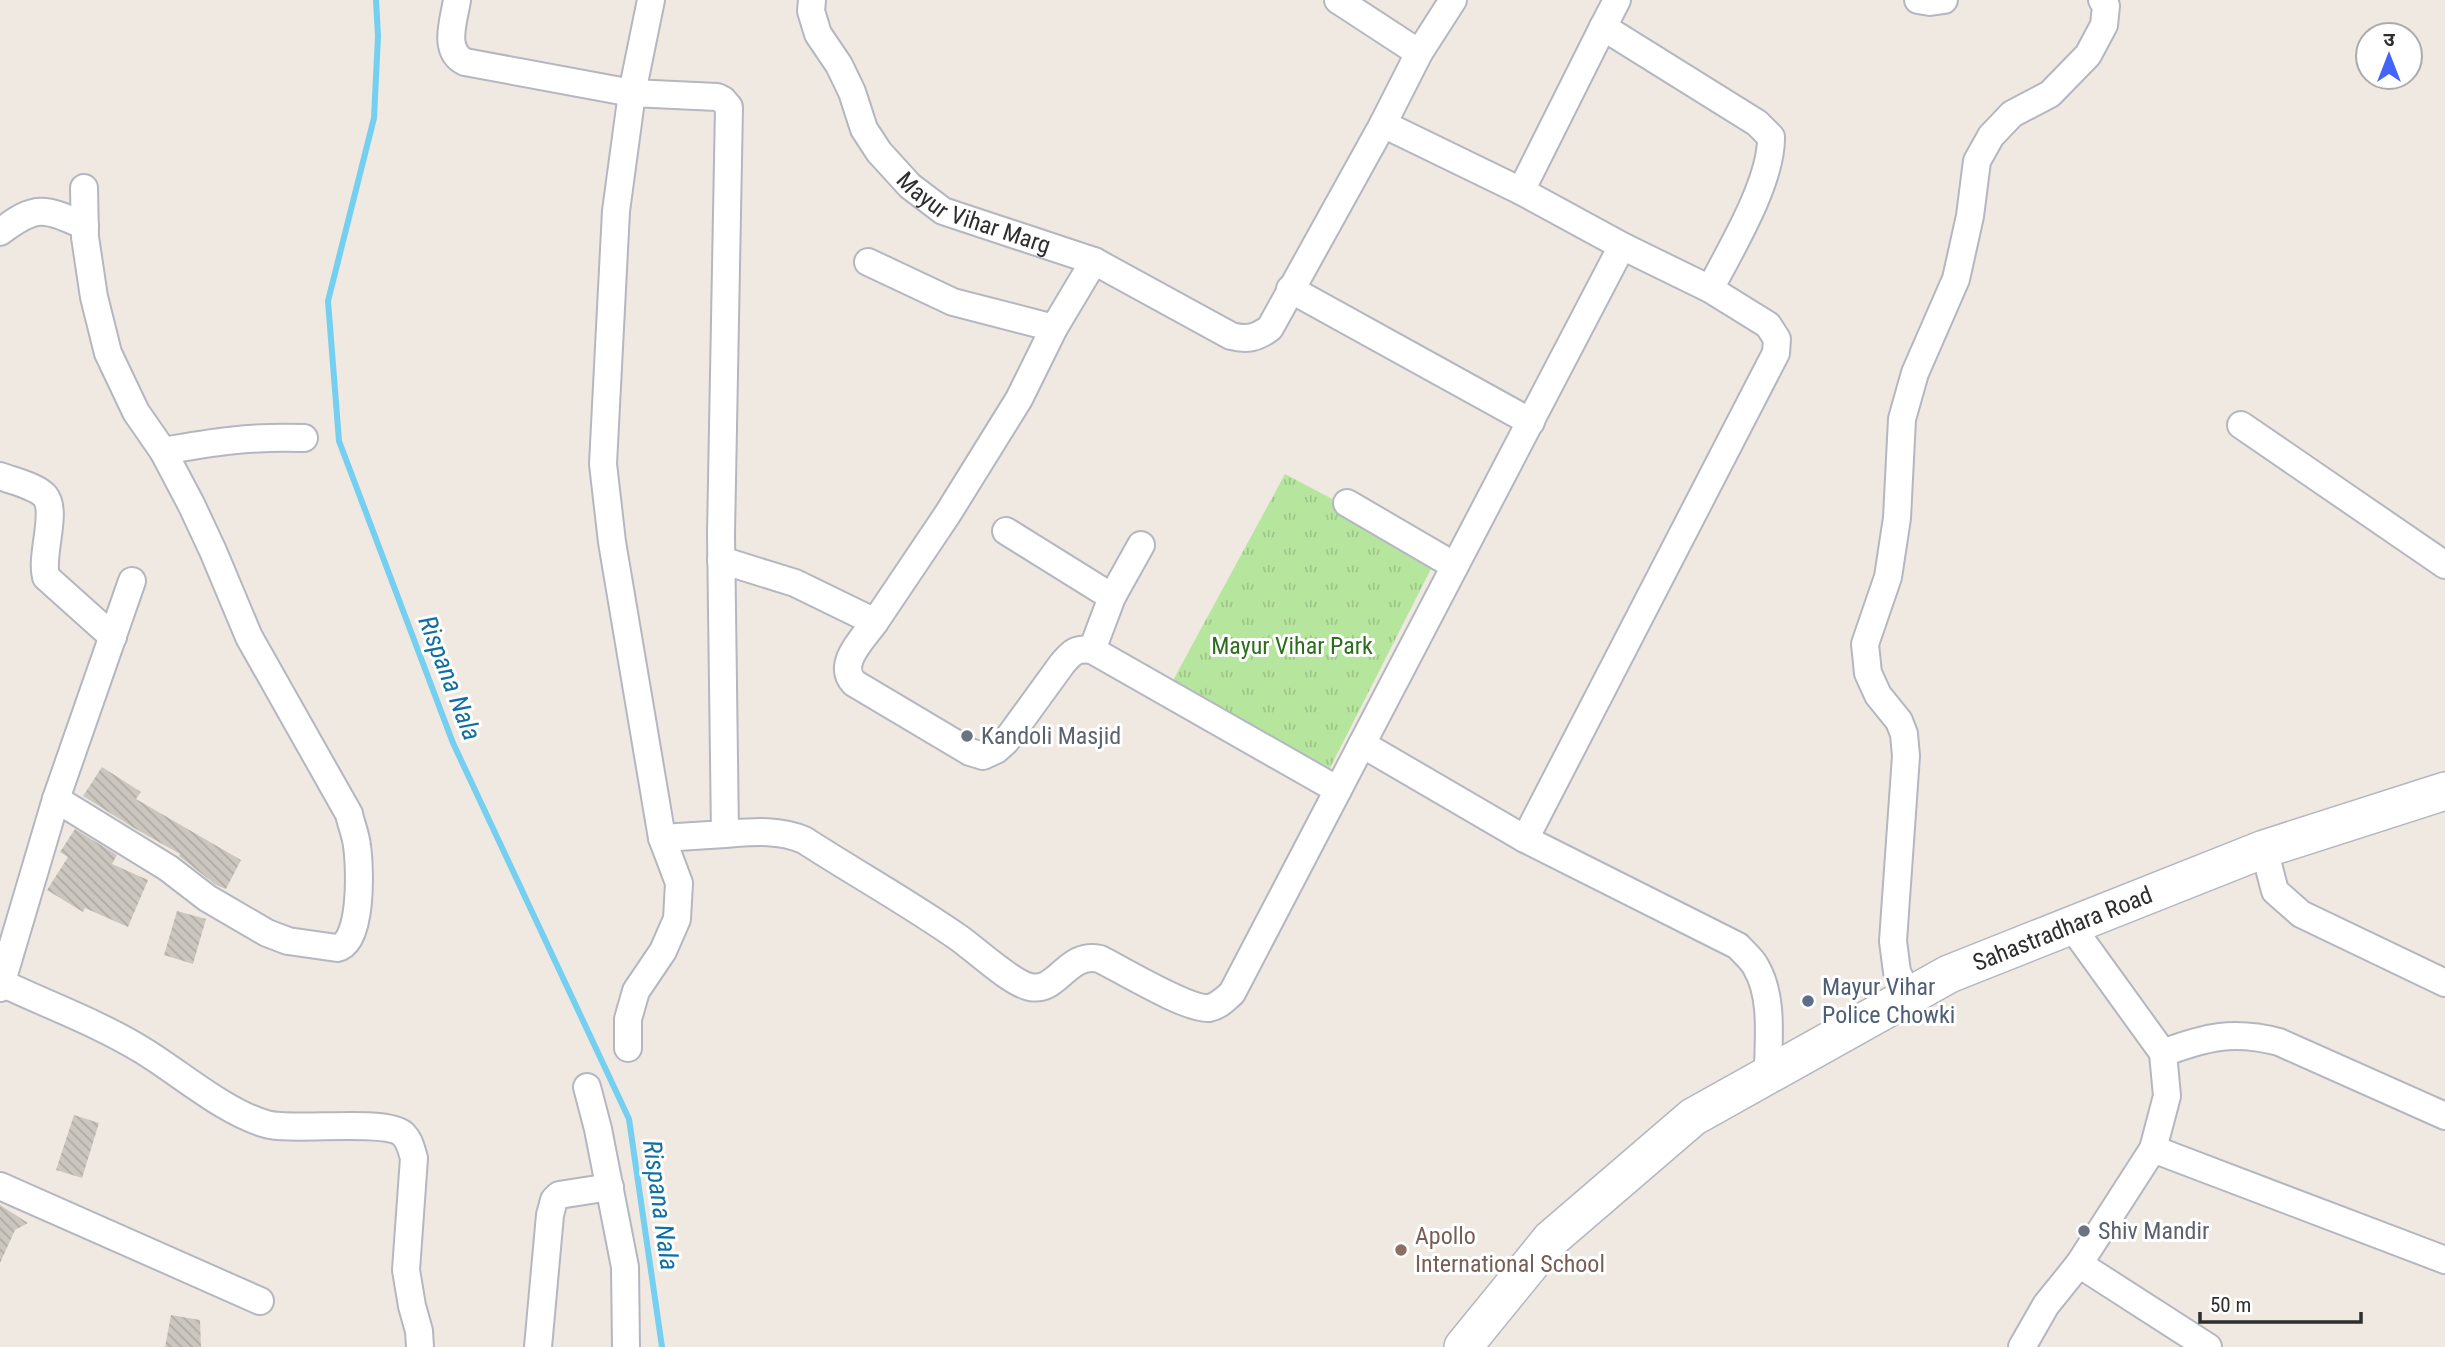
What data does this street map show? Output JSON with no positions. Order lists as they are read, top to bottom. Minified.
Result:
{"streets":{"main road":["Sahastradhara Road"],"street":["Mayur Vihar Marg"]},"water":["Rispana Nala"],"parks":["Mayur Vihar Park"],"places":["Kandoli Masjid","Mayur Vihar Police Chowki","Shiv Mandir","Apollo International School"],"scale_bar":"50 m","north":"top"}
